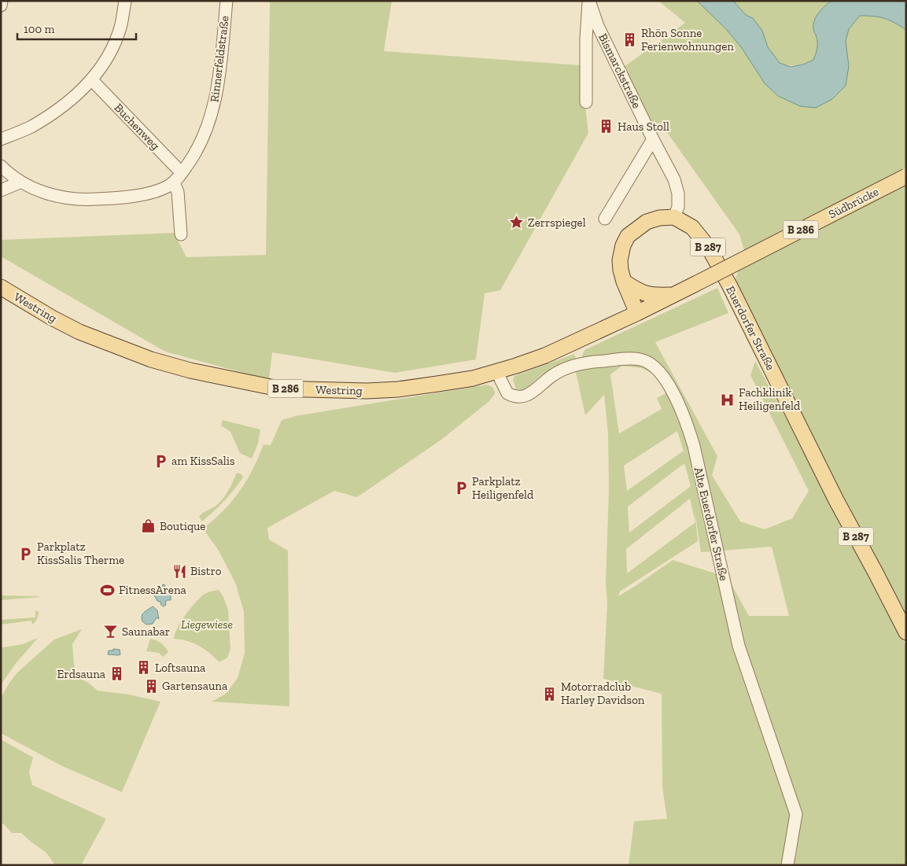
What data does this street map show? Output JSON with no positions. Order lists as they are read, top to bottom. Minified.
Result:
{"streets":{"main road":["Südbrücke","B 286","B 287","Westring","Euerdorfer Straße"],"street":["Rinnerfeldstraße","Bismarckstraße","Buchenweg","Alte Euerdorfer Straße"]},"crossings":[["Rinnerfeldstraße","Buchenweg"],["Bismarckstraße","Euerdorfer Straße"],["Südbrücke","B 286"],["B 286","Westring"],["Westring","Alte Euerdorfer Straße"]],"parks":["Liegewiese"],"places":{"building":["Rhön Sonne Ferienwohnungen","Haus Stoll","Loftsauna","Erdsauna","Gartensauna","Motorradclub Harley Davidson"],"place":["Zerrspiegel"],"hospital":["Fachklinik Heiligenfeld"],"parking":["am KissSalis","Parkplatz Heiligenfeld","Parkplatz KissSalis Therme"],"shop":["Boutique"],"restaurant":["Bistro"],"sports":["FitnessArena"],"bar":["Saunabar"]},"scale_bar":"100 m"}
